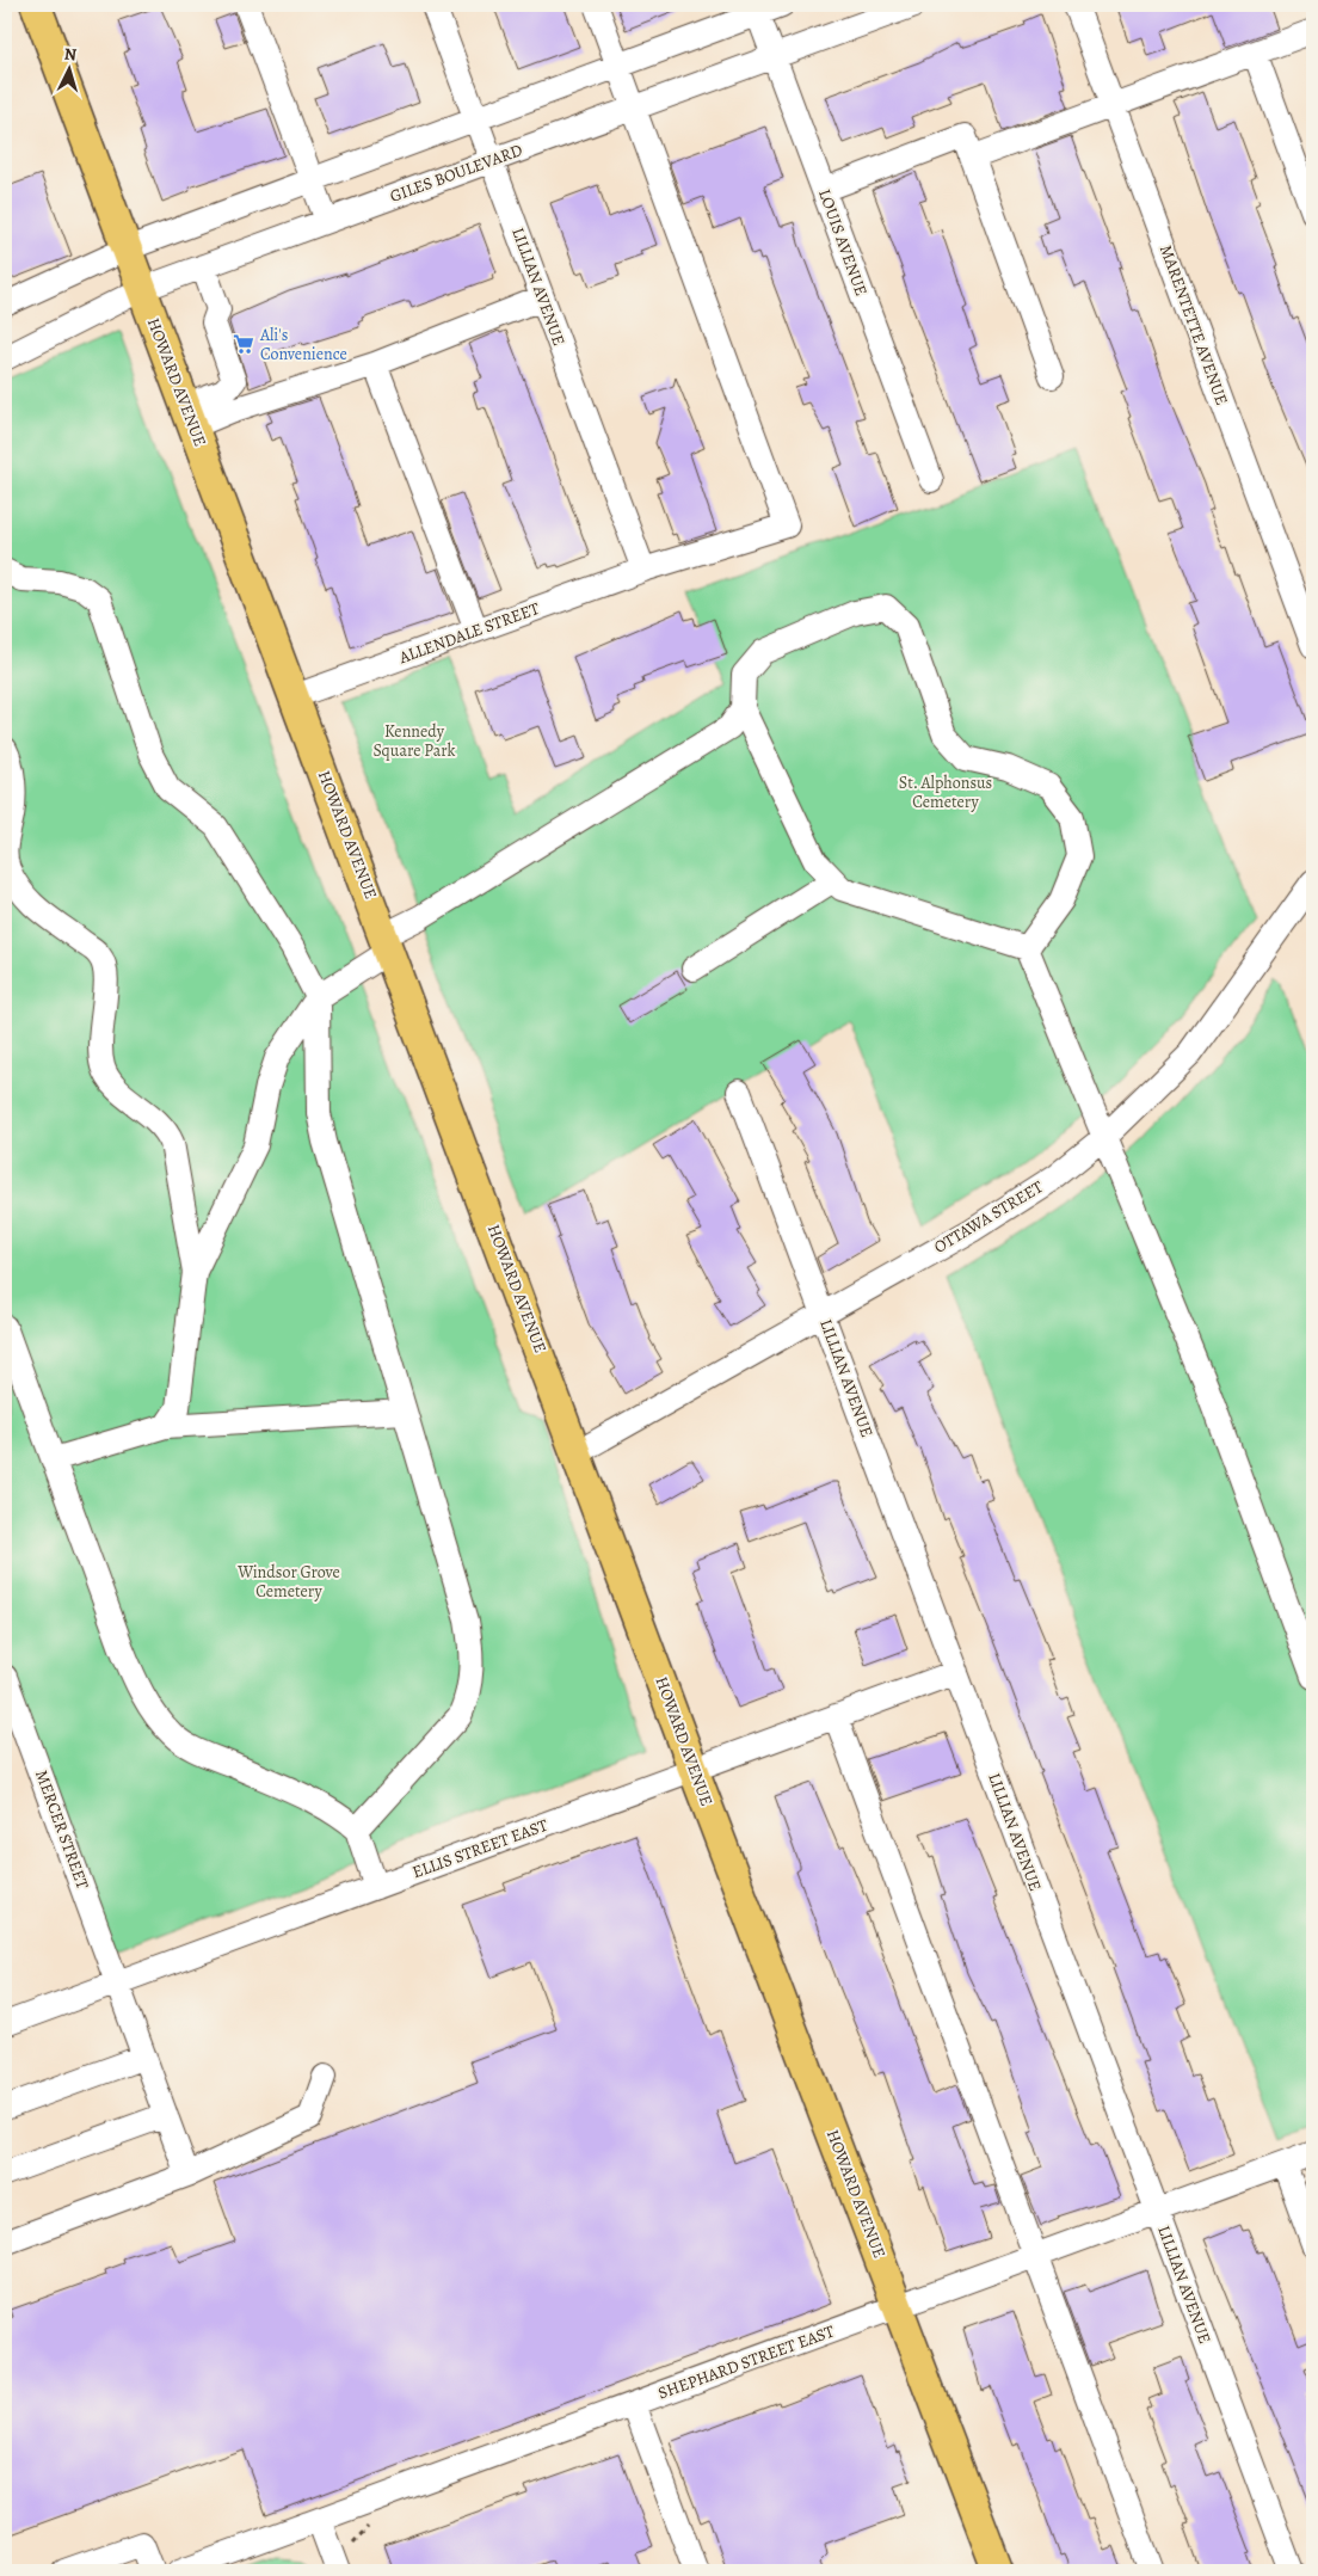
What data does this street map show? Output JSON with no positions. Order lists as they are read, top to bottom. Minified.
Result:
{"streets":{"main road":["HOWARD AVENUE"],"street":["GILES BOULEVARD","LOUIS AVENUE","LILLIAN AVENUE","MARENTETTE AVENUE","ALLENDALE STREET","OTTAWA STREET","MERCER STREET","ELLIS STREET EAST","SHEPHARD STREET EAST"]},"crossings":[["GILES BOULEVARD","LOUIS AVENUE"],["GILES BOULEVARD","LILLIAN AVENUE"],["GILES BOULEVARD","HOWARD AVENUE"],["GILES BOULEVARD","ALLENDALE STREET"],["LILLIAN AVENUE","ALLENDALE STREET"],["LILLIAN AVENUE","OTTAWA STREET"],["LILLIAN AVENUE","ELLIS STREET EAST"],["LILLIAN AVENUE","SHEPHARD STREET EAST"],["HOWARD AVENUE","ALLENDALE STREET"],["HOWARD AVENUE","OTTAWA STREET"],["HOWARD AVENUE","ELLIS STREET EAST"],["HOWARD AVENUE","SHEPHARD STREET EAST"],["MERCER STREET","ELLIS STREET EAST"]],"parks":["Kennedy Square Park","St. Alphonsus Cemetery","Windsor Grove Cemetery"],"places":{"supermarket":["Ali's Convenience"]},"north":"top"}
